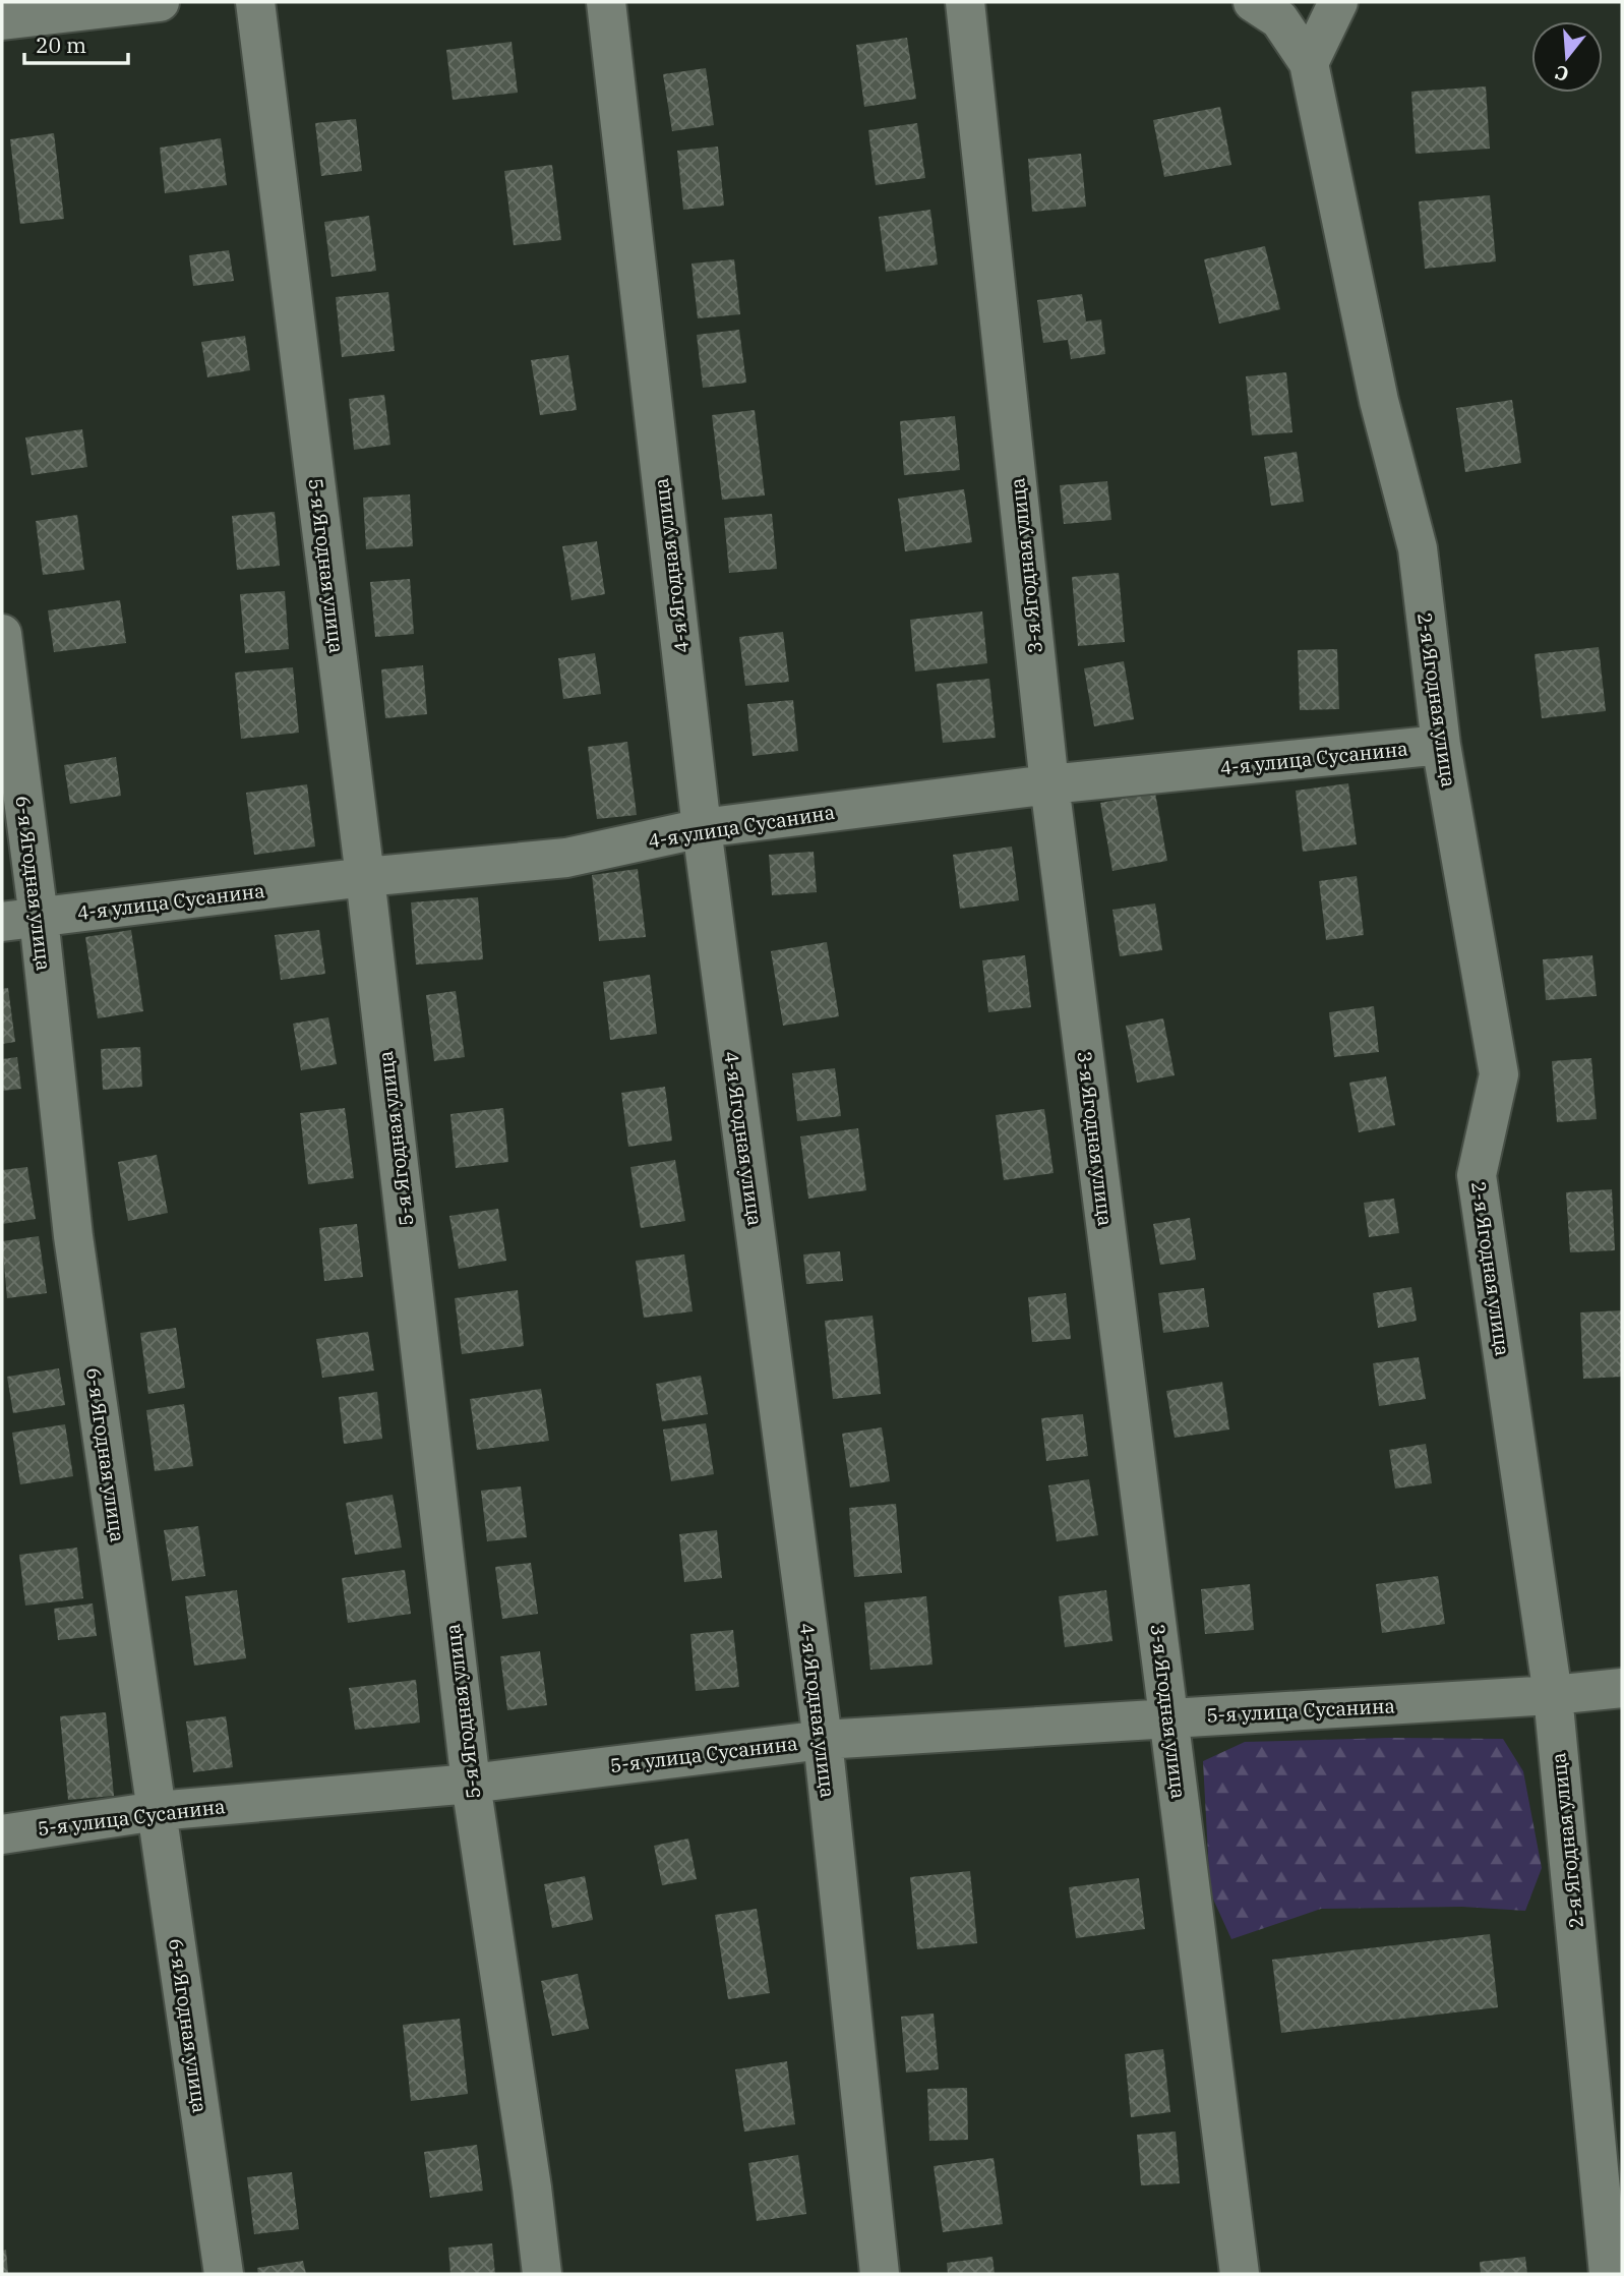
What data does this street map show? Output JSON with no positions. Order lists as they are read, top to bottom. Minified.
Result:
{"streets":{"street":["5-я Ягодная улица","4-я Ягодная улица","3-я Ягодная улица","2-я Ягодная улица","4-я улица Сусанина","6-я Ягодная улица","5-я улица Сусанина"]},"crossings":[["5-я Ягодная улица","4-я улица Сусанина"],["5-я Ягодная улица","5-я улица Сусанина"],["4-я Ягодная улица","4-я улица Сусанина"],["4-я Ягодная улица","5-я улица Сусанина"],["3-я Ягодная улица","4-я улица Сусанина"],["3-я Ягодная улица","5-я улица Сусанина"],["2-я Ягодная улица","4-я улица Сусанина"],["2-я Ягодная улица","5-я улица Сусанина"],["4-я улица Сусанина","6-я Ягодная улица"],["6-я Ягодная улица","5-я улица Сусанина"]],"scale_bar":"20 m","north":"bottom"}
